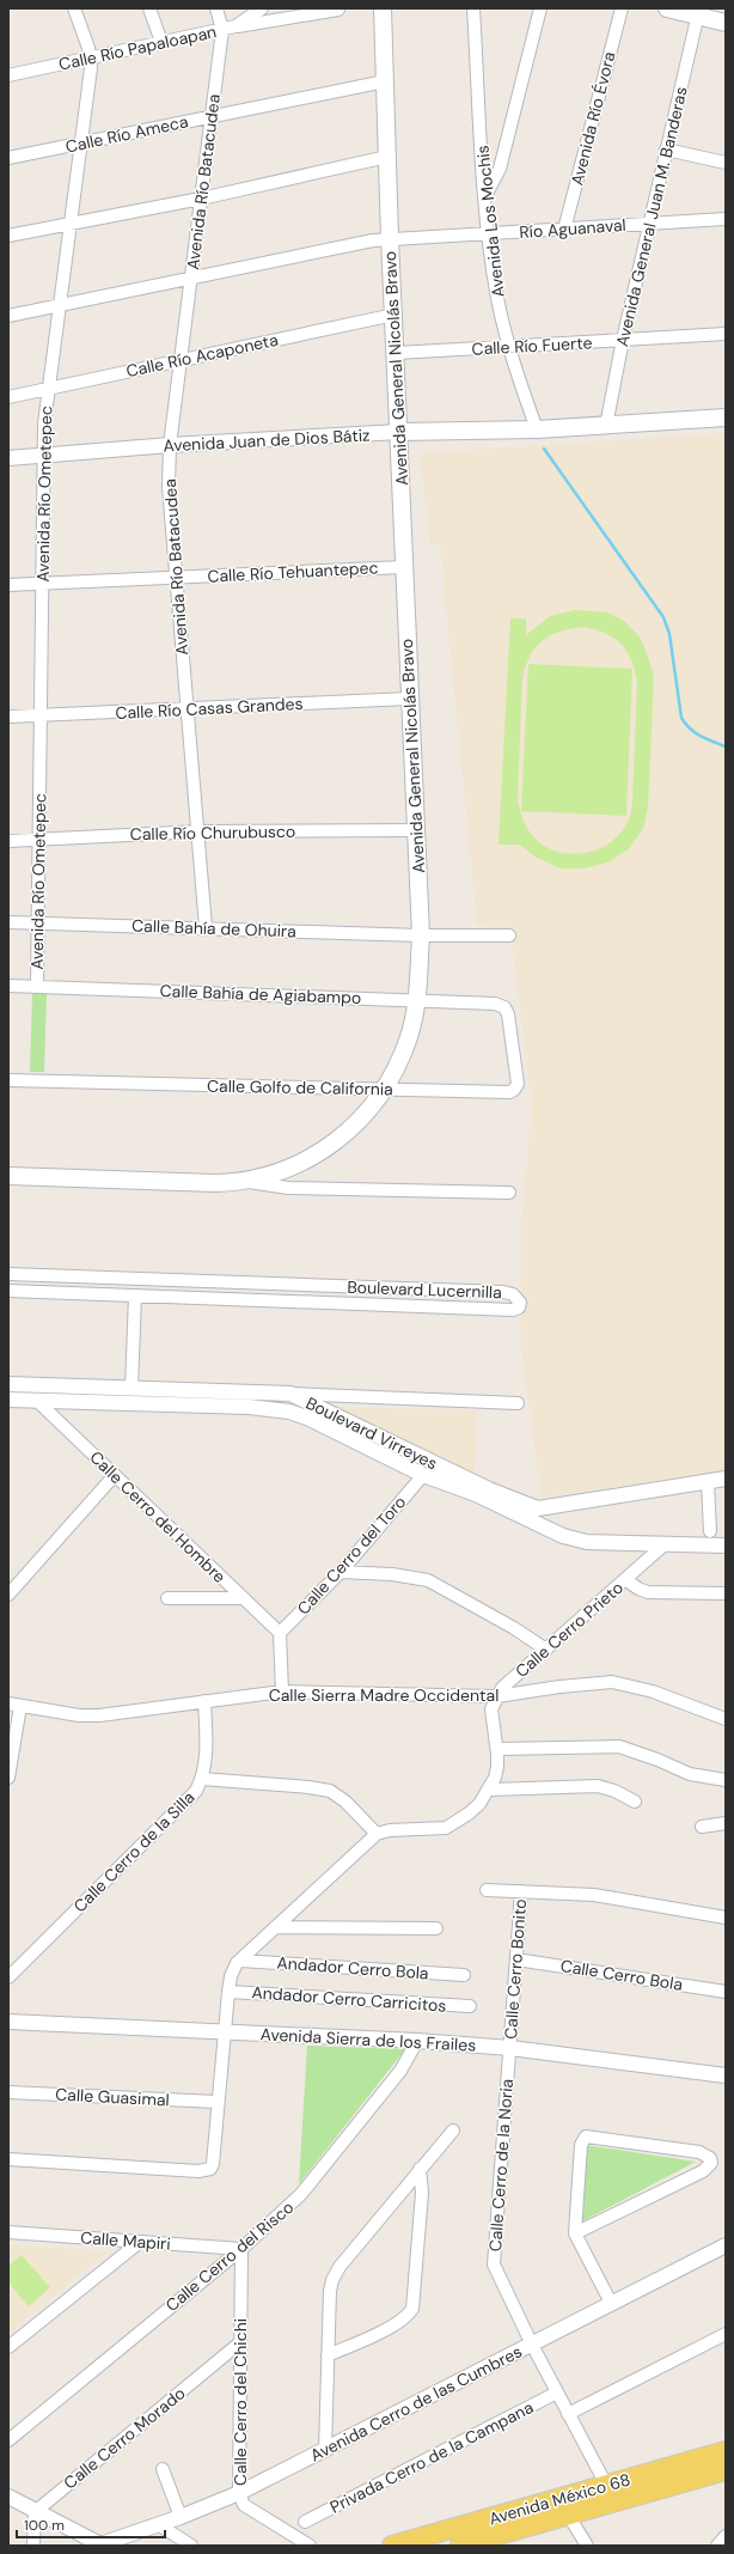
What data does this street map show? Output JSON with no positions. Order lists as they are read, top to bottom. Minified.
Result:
{"streets":{"main road":["Avenida General Nicolás Bravo","Avenida Juan de Dios Bátiz","Avenida México 68"],"street":["Calle Río Papaloapan","Avenida Río Évora","Calle Río Ameca","Avenida Río Batacudea","Avenida General Juan M. Banderas","Avenida Los Mochis","Río Aguanaval","Calle Río Fuerte","Calle Río Acaponeta","Avenida Río Ometepec","Calle Río Tehuantepec","Calle Río Casas Grandes","Calle Río Churubusco","Calle Bahía de Ohuira","Calle Bahía de Agiabampo","Calle Golfo de California","Boulevard Lucernilla","Boulevard Virreyes","Calle Cerro del Hombre","Calle Cerro del Toro","Calle Cerro Prieto","Calle Sierra Madre Occidental","Calle Cerro de la Silla","Andador Cerro Bola","Calle Cerro Bonito","Calle Cerro Bola","Andador Cerro Carricitos","Avenida Sierra de los Frailes","Calle Guasimal","Calle Cerro de la Noria","Calle Mapiri","Calle Cerro del Risco","Calle Cerro del Chichi","Avenida Cerro de las Cumbres","Calle Cerro Morado","Privada Cerro de la Campana"]},"crossings":[["Calle Río Papaloapan","Avenida Río Batacudea"],["Calle Río Papaloapan","Avenida Río Ometepec"],["Avenida Río Évora","Río Aguanaval"],["Calle Río Ameca","Avenida Río Batacudea"],["Calle Río Ameca","Avenida General Nicolás Bravo"],["Calle Río Ameca","Avenida Río Ometepec"],["Avenida Río Batacudea","Río Aguanaval"],["Avenida Río Batacudea","Calle Río Acaponeta"],["Avenida Río Batacudea","Avenida Juan de Dios Bátiz"],["Avenida Río Batacudea","Calle Río Tehuantepec"],["Avenida Río Batacudea","Calle Río Casas Grandes"],["Avenida Río Batacudea","Calle Río Churubusco"],["Avenida Río Batacudea","Calle Bahía de Ohuira"],["Avenida General Juan M. Banderas","Río Aguanaval"],["Avenida General Juan M. Banderas","Calle Río Fuerte"],["Avenida General Juan M. Banderas","Avenida Juan de Dios Bátiz"],["Avenida Los Mochis","Río Aguanaval"],["Avenida Los Mochis","Calle Río Fuerte"],["Avenida Los Mochis","Avenida Juan de Dios Bátiz"],["Río Aguanaval","Avenida General Nicolás Bravo"],["Río Aguanaval","Avenida Río Ometepec"],["Calle Río Fuerte","Avenida General Nicolás Bravo"],["Calle Río Acaponeta","Avenida General Nicolás Bravo"],["Calle Río Acaponeta","Avenida Río Ometepec"],["Avenida General Nicolás Bravo","Avenida Juan de Dios Bátiz"],["Avenida General Nicolás Bravo","Calle Río Tehuantepec"],["Avenida General Nicolás Bravo","Calle Río Casas Grandes"],["Avenida General Nicolás Bravo","Calle Río Churubusco"],["Avenida General Nicolás Bravo","Calle Bahía de Ohuira"],["Avenida General Nicolás Bravo","Calle Bahía de Agiabampo"],["Avenida General Nicolás Bravo","Calle Golfo de California"],["Avenida Juan de Dios Bátiz","Avenida Río Ometepec"],["Avenida Río Ometepec","Calle Río Tehuantepec"],["Avenida Río Ometepec","Calle Río Casas Grandes"],["Avenida Río Ometepec","Calle Río Churubusco"],["Avenida Río Ometepec","Calle Bahía de Ohuira"],["Avenida Río Ometepec","Calle Bahía de Agiabampo"],["Calle Bahía de Agiabampo","Calle Golfo de California"],["Boulevard Virreyes","Calle Cerro del Hombre"],["Calle Cerro del Hombre","Calle Cerro del Toro"],["Calle Cerro Prieto","Calle Sierra Madre Occidental"],["Calle Sierra Madre Occidental","Calle Cerro de la Silla"],["Calle Cerro Bonito","Calle Cerro Bola"],["Calle Cerro Bonito","Avenida Sierra de los Frailes"],["Calle Cerro Bonito","Calle Cerro de la Noria"],["Avenida Sierra de los Frailes","Calle Cerro de la Noria"],["Avenida Sierra de los Frailes","Calle Cerro del Risco"],["Calle Cerro de la Noria","Avenida Cerro de las Cumbres"],["Calle Cerro de la Noria","Privada Cerro de la Campana"],["Calle Cerro de la Noria","Avenida México 68"],["Calle Mapiri","Calle Cerro del Risco"],["Calle Mapiri","Calle Cerro del Chichi"],["Calle Cerro del Risco","Calle Cerro del Chichi"],["Calle Cerro del Chichi","Avenida Cerro de las Cumbres"],["Calle Cerro del Chichi","Calle Cerro Morado"]],"scale_bar":"100 m"}
